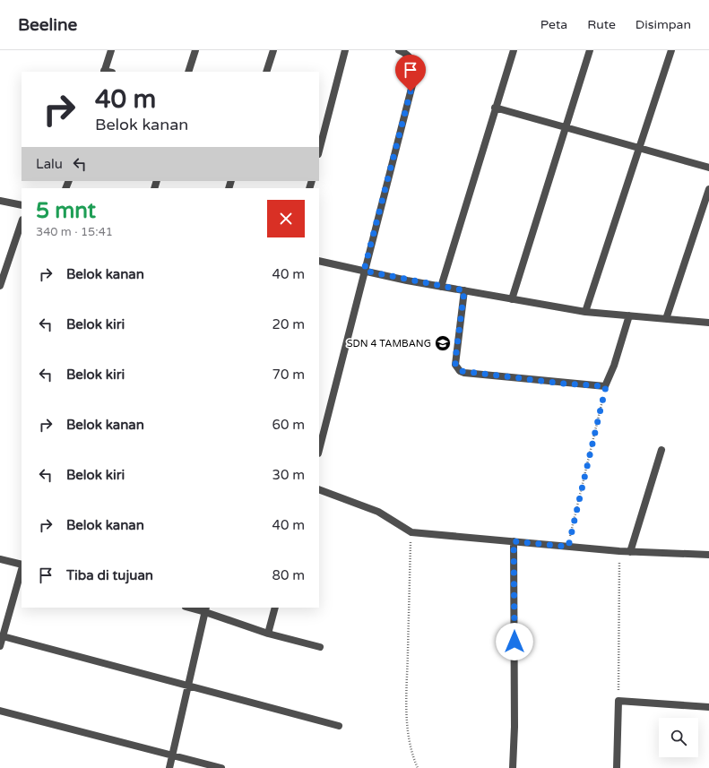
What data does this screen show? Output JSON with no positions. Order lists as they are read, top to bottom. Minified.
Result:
{"places":{"school or university":["SDN 4 TAMBANG"]},"page":{"header":"Beeline","nav":["Peta","Rute","Disimpan"],"turn":["40 m","Belok kanan"],"then":"Lalu","heading":["5 mnt","340 m · 15:41"],"list":[{"name":"Belok kanan","value":"40 m"},{"name":"Belok kiri","value":"20 m"},{"name":"Belok kiri","value":"70 m"},{"name":"Belok kanan","value":"60 m"},{"name":"Belok kiri","value":"30 m"},{"name":"Belok kanan","value":"40 m"},{"name":"Tiba di tujuan","value":"80 m"}]}}
